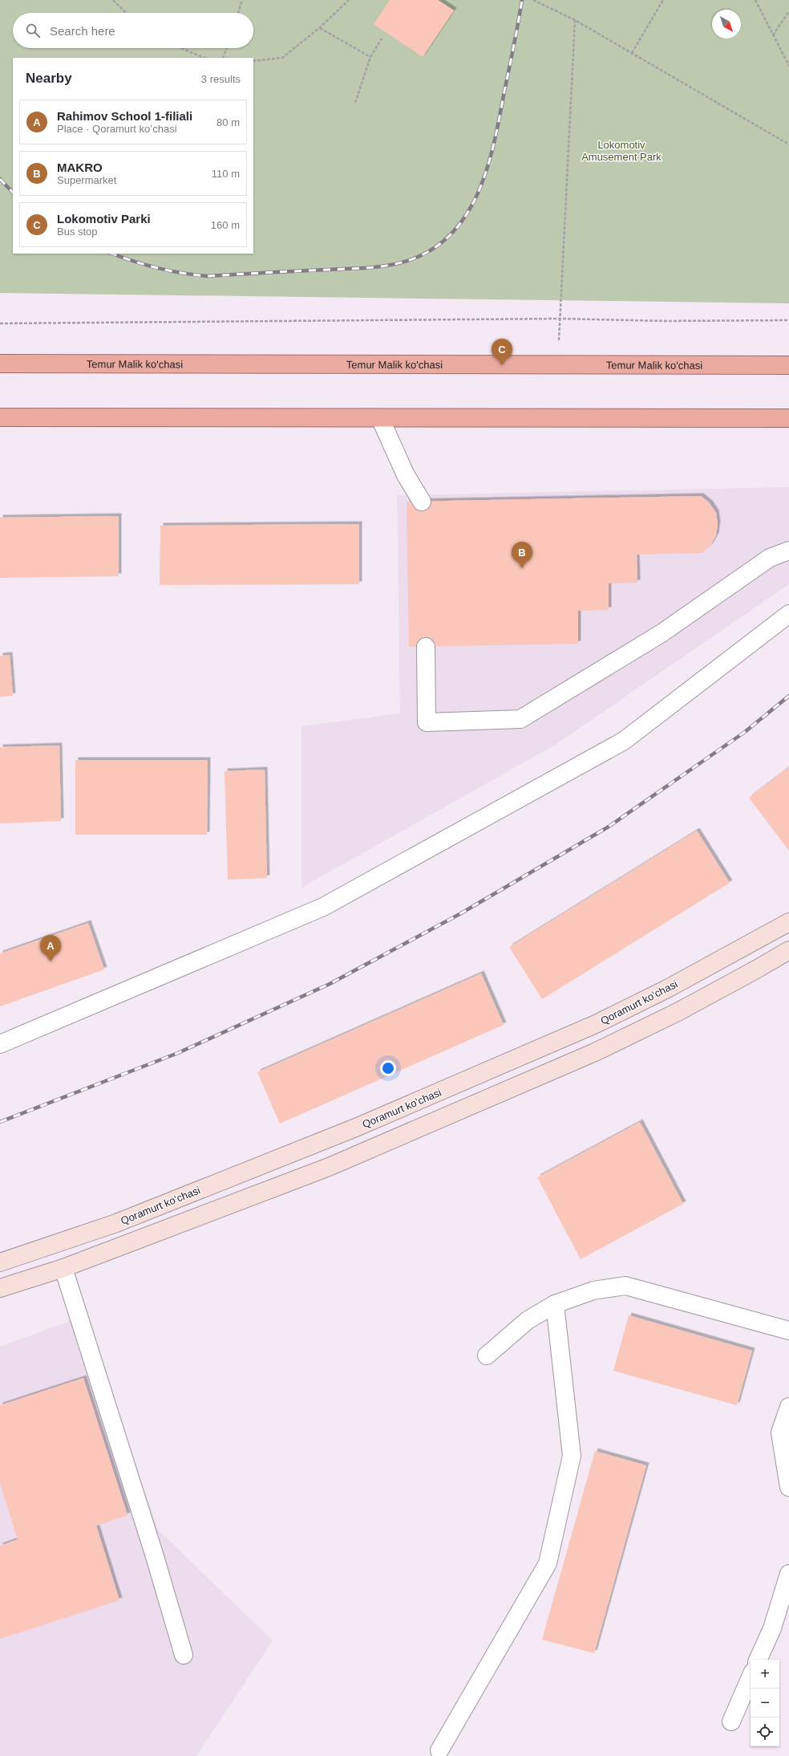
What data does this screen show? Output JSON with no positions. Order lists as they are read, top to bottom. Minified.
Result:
{"streets":{"highway":["Temur Malik ko'chasi"],"main road":["Qoramurt koʻchasi"]},"parks":["Lokomotiv Amusement Park"],"north":"bottom right","page":{"search":"Search here","heading":["Nearby","3 results"],"list":[{"mark":"A","name":"Rahimov School 1-filiali","note":"Place · Qoramurt koʻchasi","value":"80 m"},{"mark":"B","name":"MAKRO","note":"Supermarket","value":"110 m"},{"mark":"C","name":"Lokomotiv Parki","note":"Bus stop","value":"160 m"}],"pins":["C","B","A"],"map_buttons":["+","−"]}}
